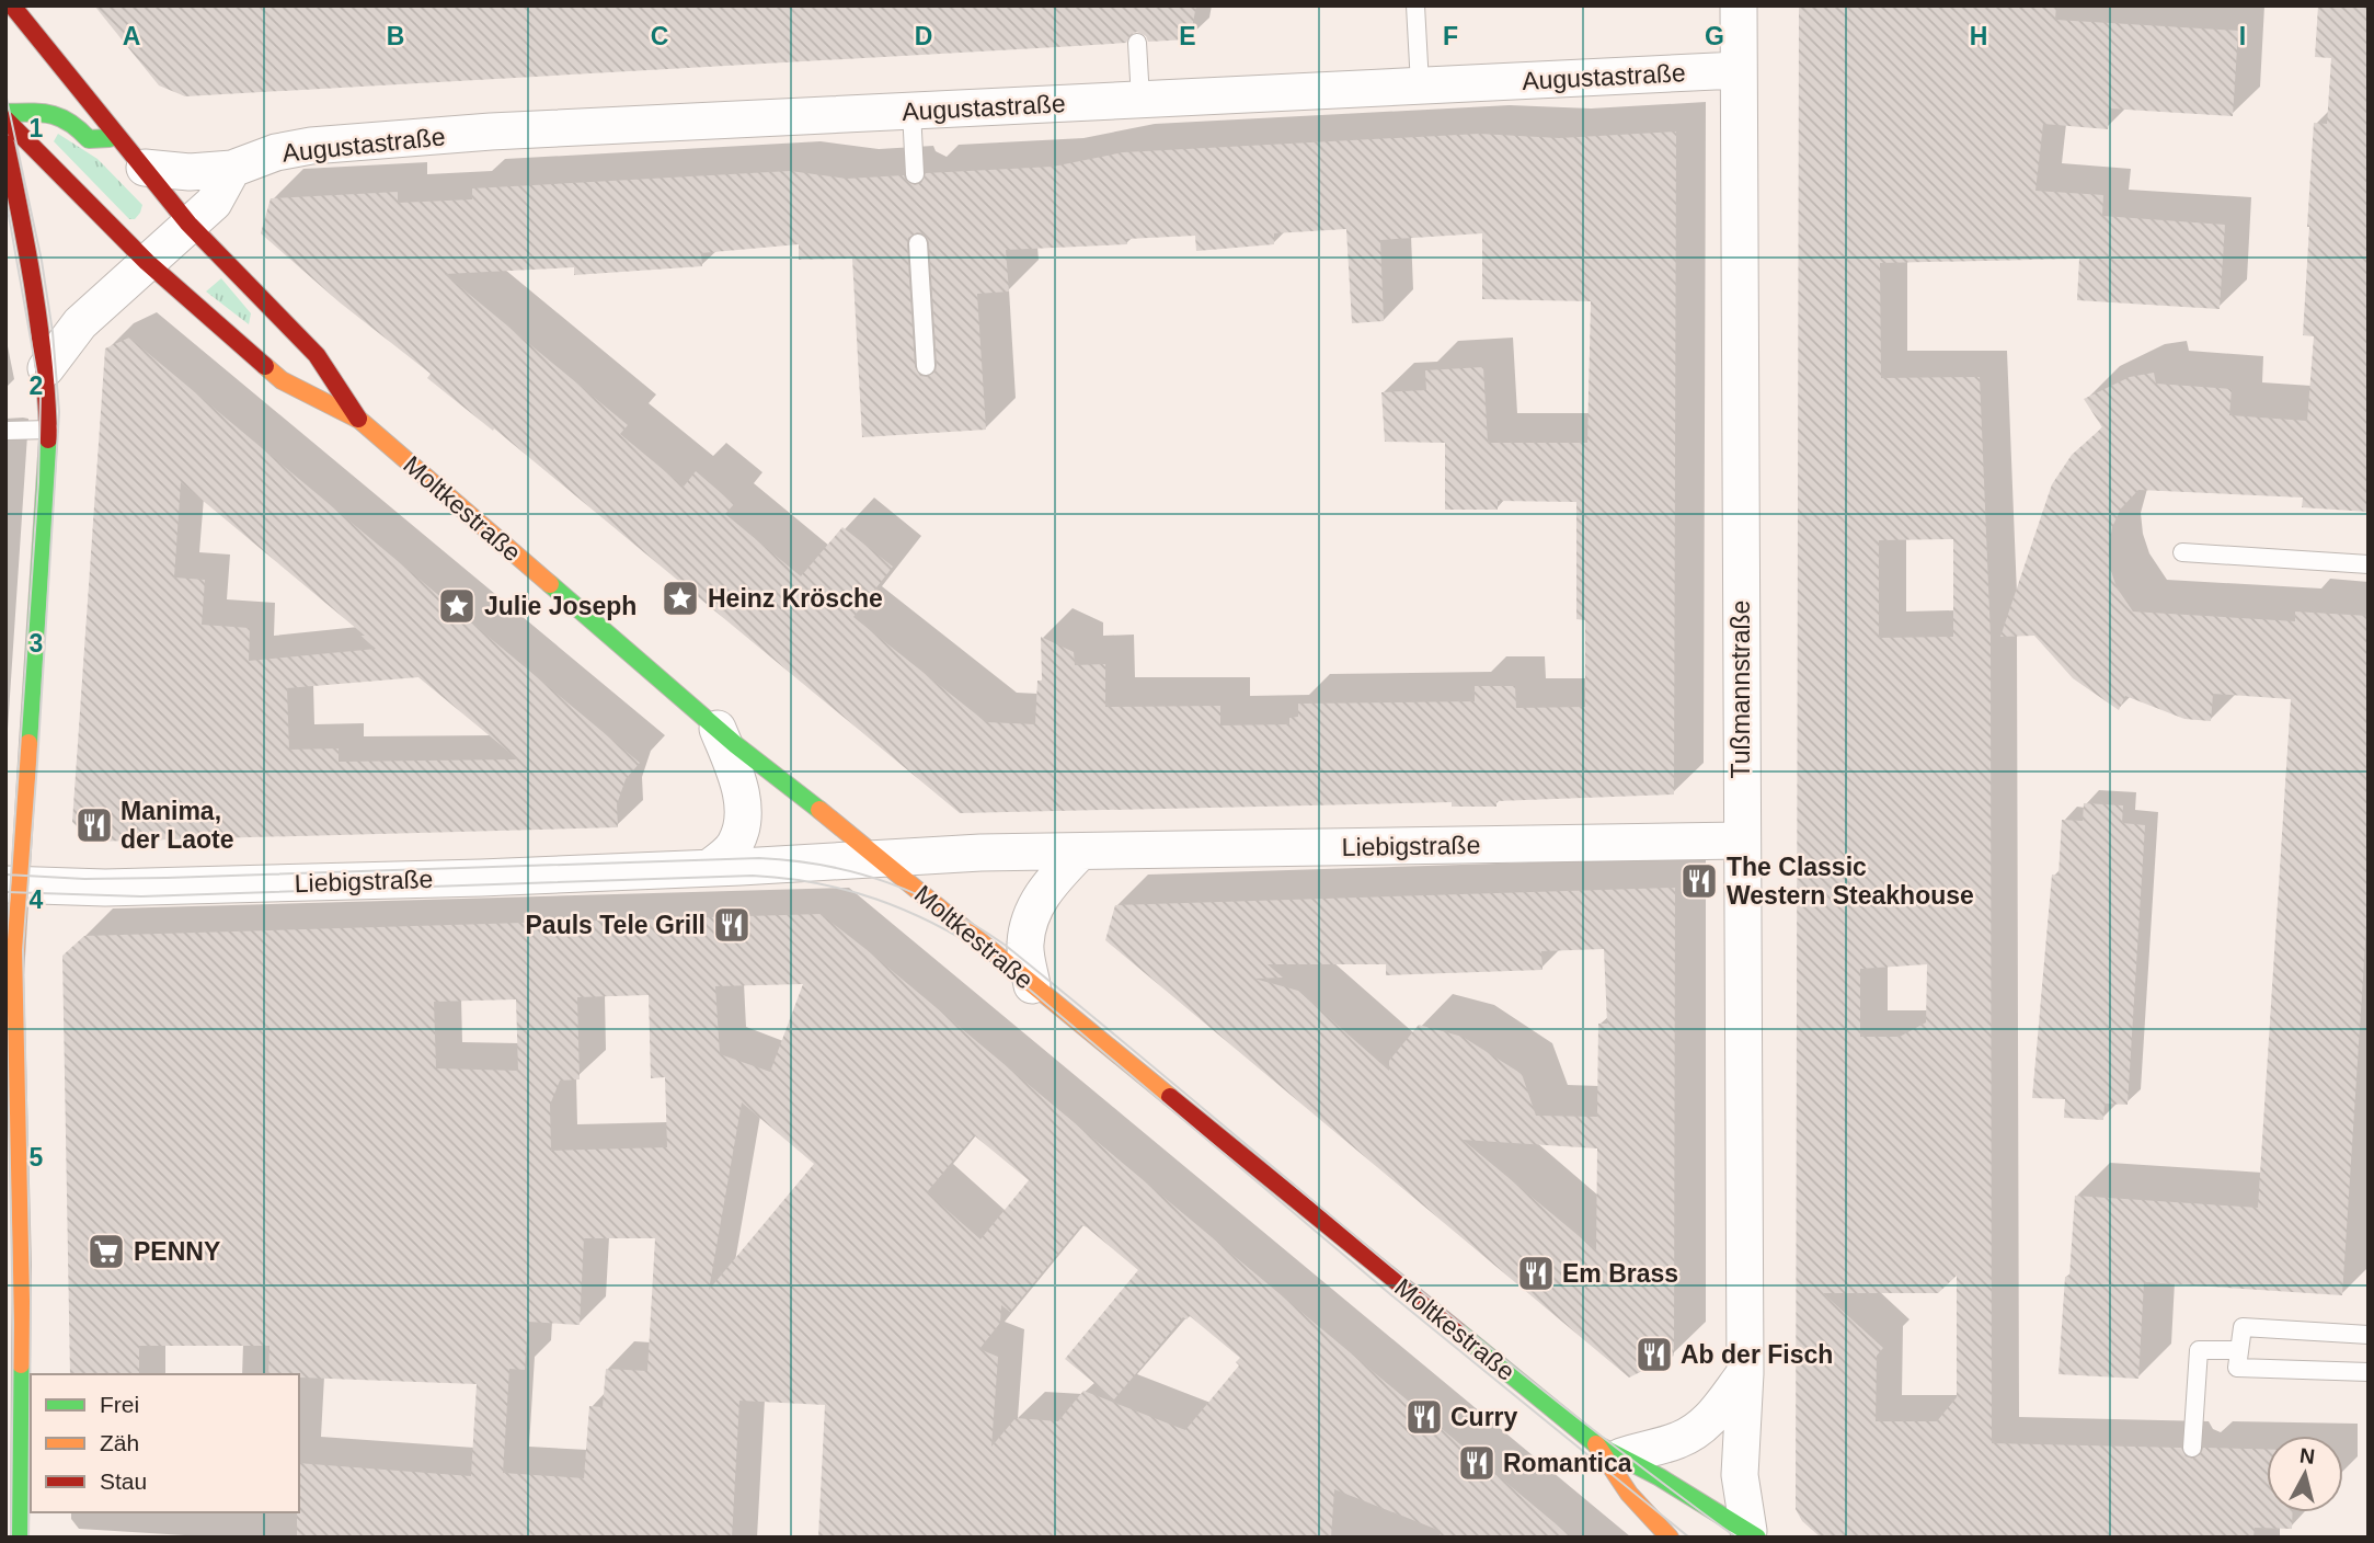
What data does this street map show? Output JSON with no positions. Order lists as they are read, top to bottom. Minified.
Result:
{"streets":{"street":["Augustastraße","Moltkestraße","Tußmannstraße","Liebigstraße"]},"crossings":[["Augustastraße","Moltkestraße"],["Augustastraße","Tußmannstraße"],["Moltkestraße","Tußmannstraße"],["Moltkestraße","Liebigstraße"],["Tußmannstraße","Liebigstraße"]],"places":{"place":["Heinz Krösche","Julie Joseph"],"restaurant":["Manima, der Laote","The Classic Western Steakhouse","Pauls Tele Grill","Em Brass","Ab der Fisch","Curry","Romantica"],"supermarket":["PENNY"]},"legend":["Frei","Zäh","Stau"],"north":"top","grid":{"columns":["A","B","C","D","E","F","G","H","I"],"rows":["1","2","3","4","5"]}}
